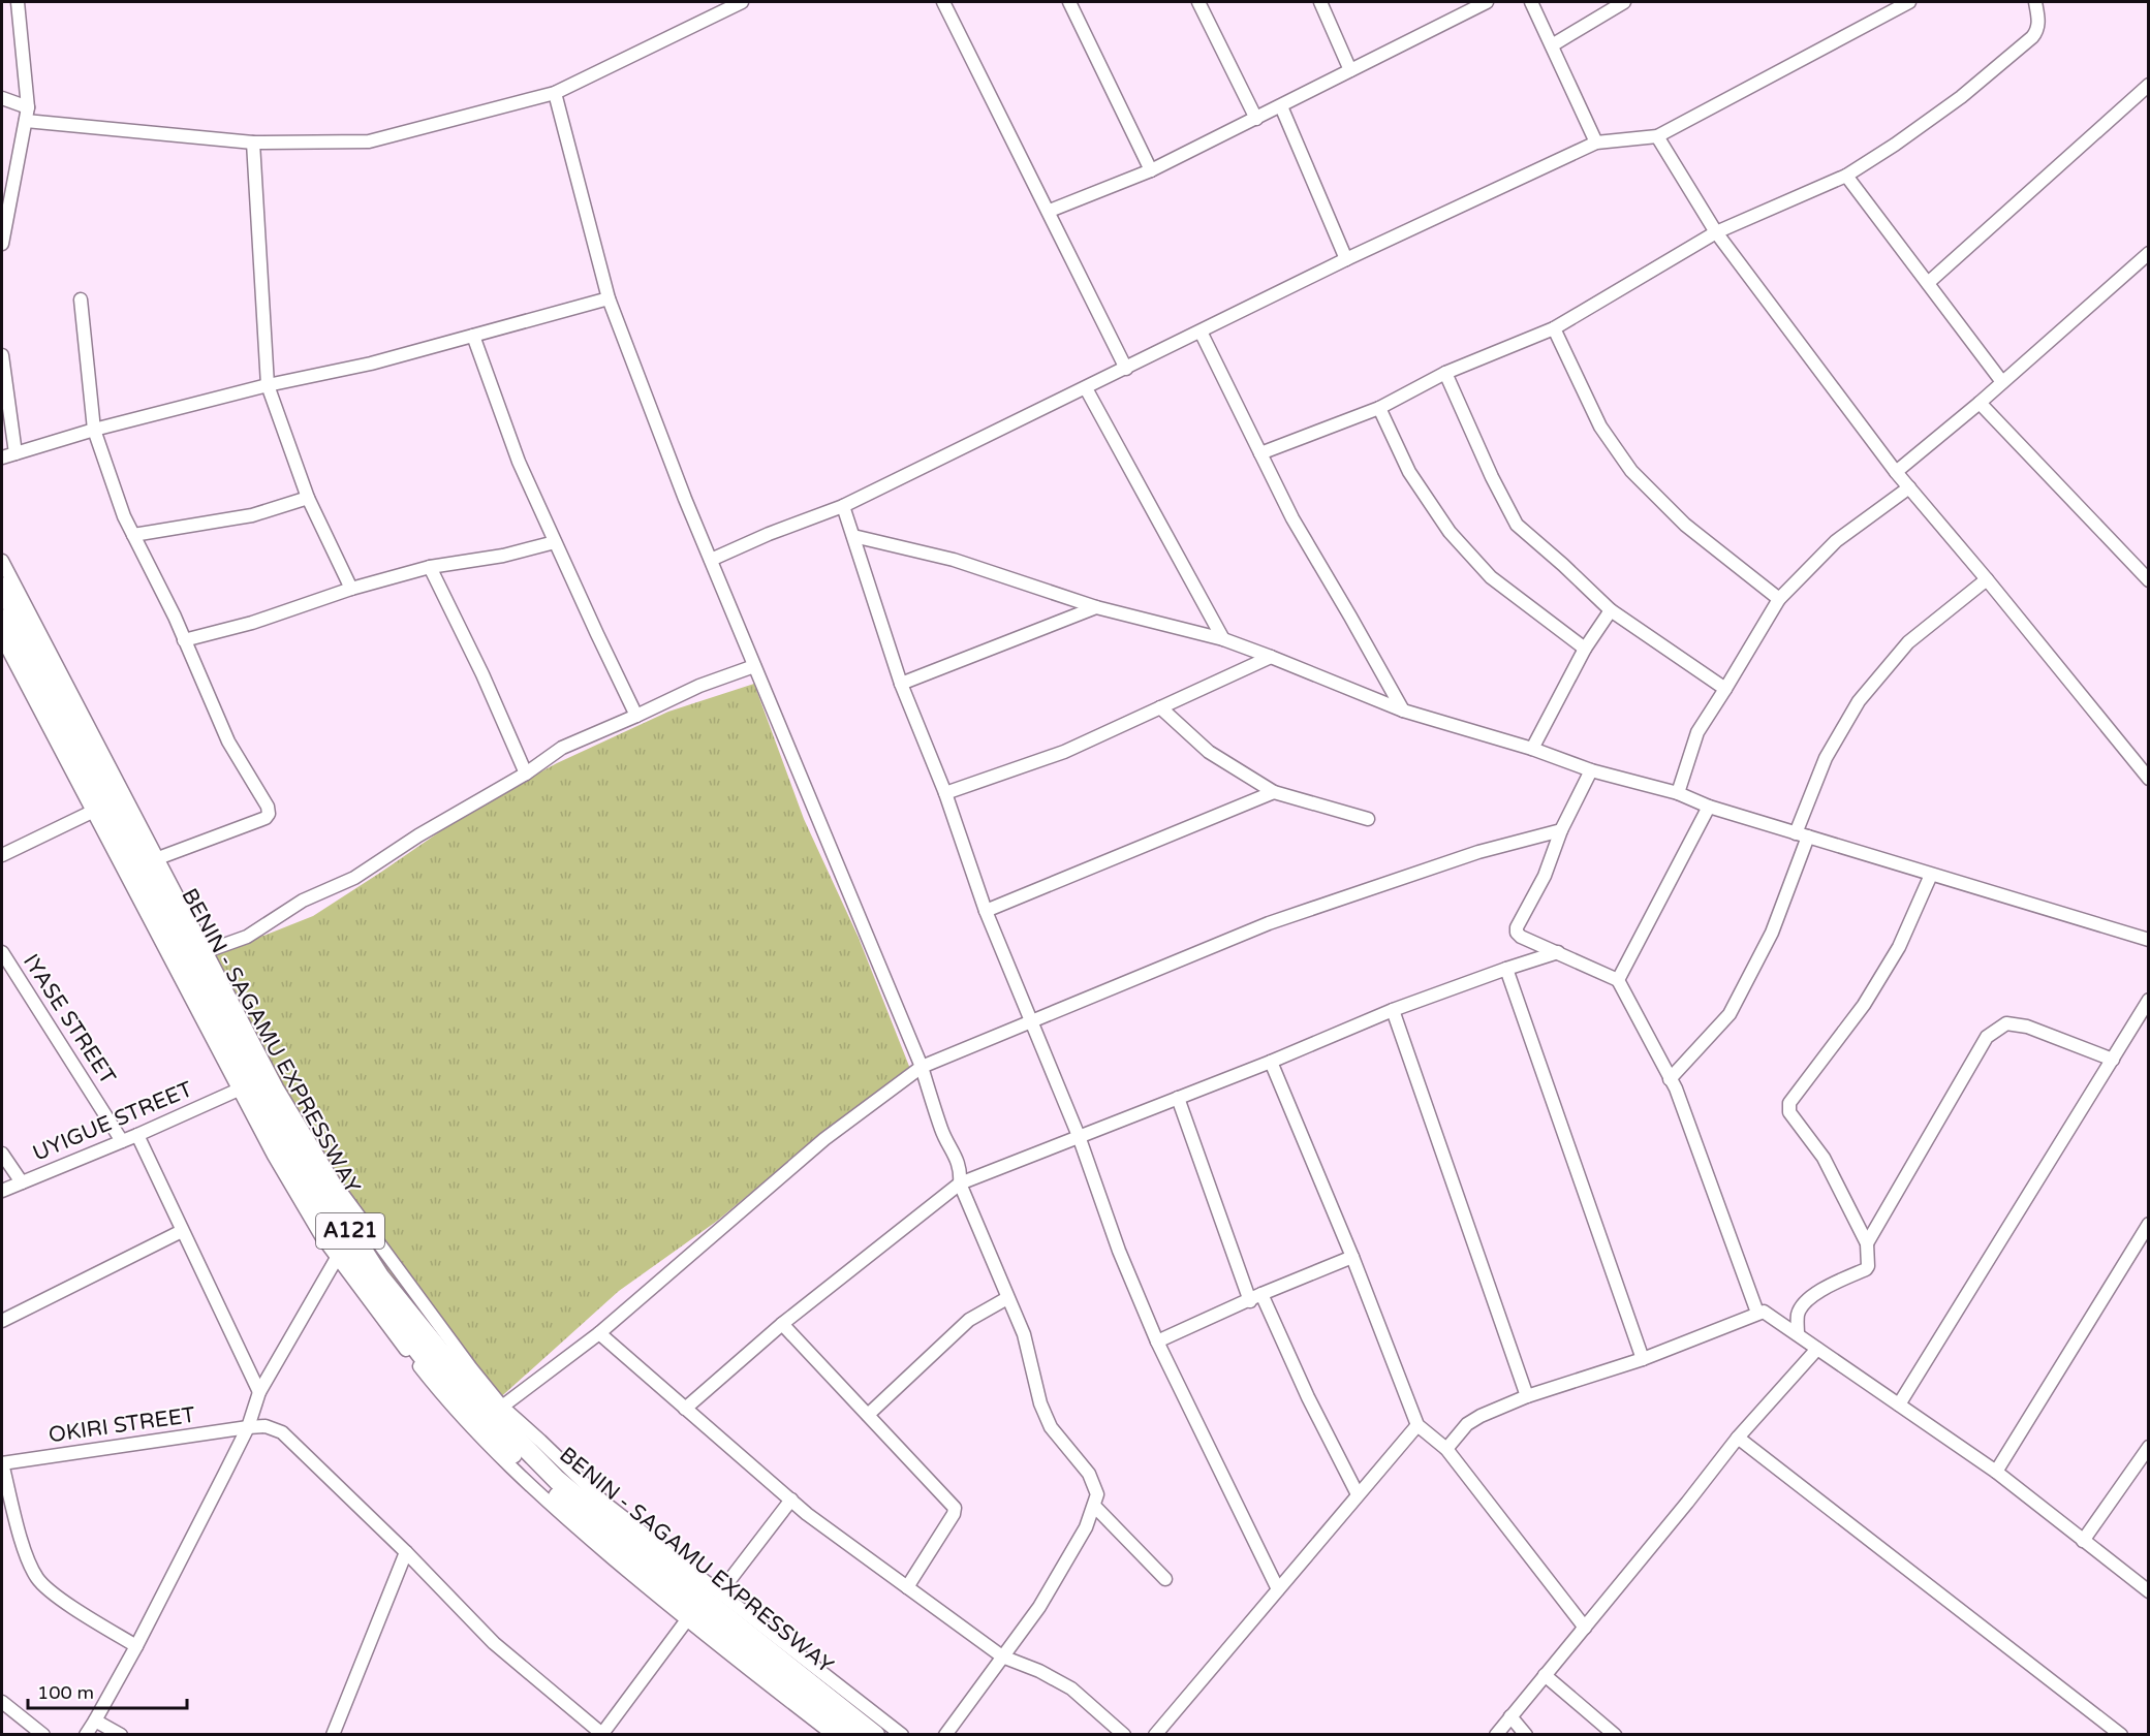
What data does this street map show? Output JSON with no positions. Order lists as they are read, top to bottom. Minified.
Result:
{"streets":{"highway":["BENIN - SAGAMU EXPRESSWAY","A121"],"street":["IYASE STREET","UYIGUE STREET","OKIRI STREET"]},"crossings":[["IYASE STREET","UYIGUE STREET"],["BENIN - SAGAMU EXPRESSWAY","A121"]],"scale_bar":"100 m"}
